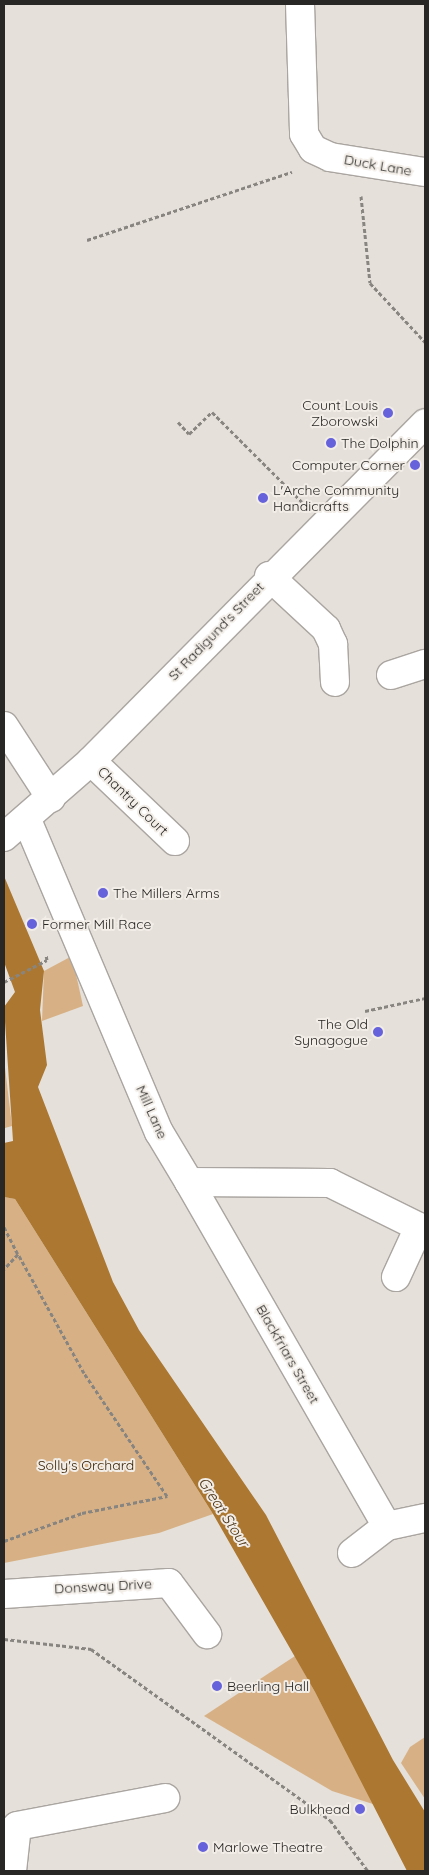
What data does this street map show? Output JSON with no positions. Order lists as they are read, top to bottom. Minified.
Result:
{"streets":{"street":["Duck Lane","St Radigund's Street","Chantry Court","Mill Lane","Blackfriars Street","Donsway Drive"]},"crossings":[["St Radigund's Street","Chantry Court"],["St Radigund's Street","Mill Lane"],["Mill Lane","Blackfriars Street"]],"water":["Great Stour"],"parks":["Solly's Orchard"],"places":["Count Louis Zborowski","The Dolphin","Computer Corner","L'Arche Community Handicrafts","The Millers Arms","Former Mill Race","The Old Synagogue","Beerling Hall","Bulkhead","Marlowe Theatre"]}
